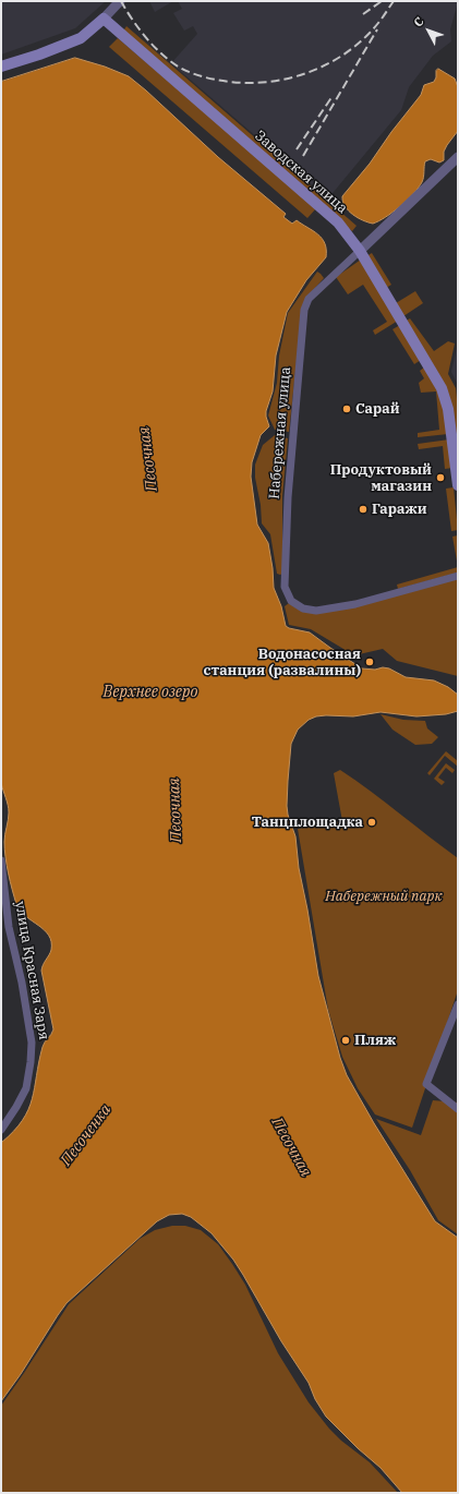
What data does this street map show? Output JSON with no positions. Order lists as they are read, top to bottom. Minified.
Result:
{"streets":{"main road":["Заводская улица"],"street":["Набережная улица","улица Красная Заря"]},"crossings":[["Заводская улица","Набережная улица"]],"water":["Песочная","Верхнее озеро","Песоченка"],"parks":["Набережный парк"],"places":["Сарай","Продуктовый магазин","Гаражи","Водонасосная станция (развалины)","Танцплощадка","Пляж"],"north":"top left"}
